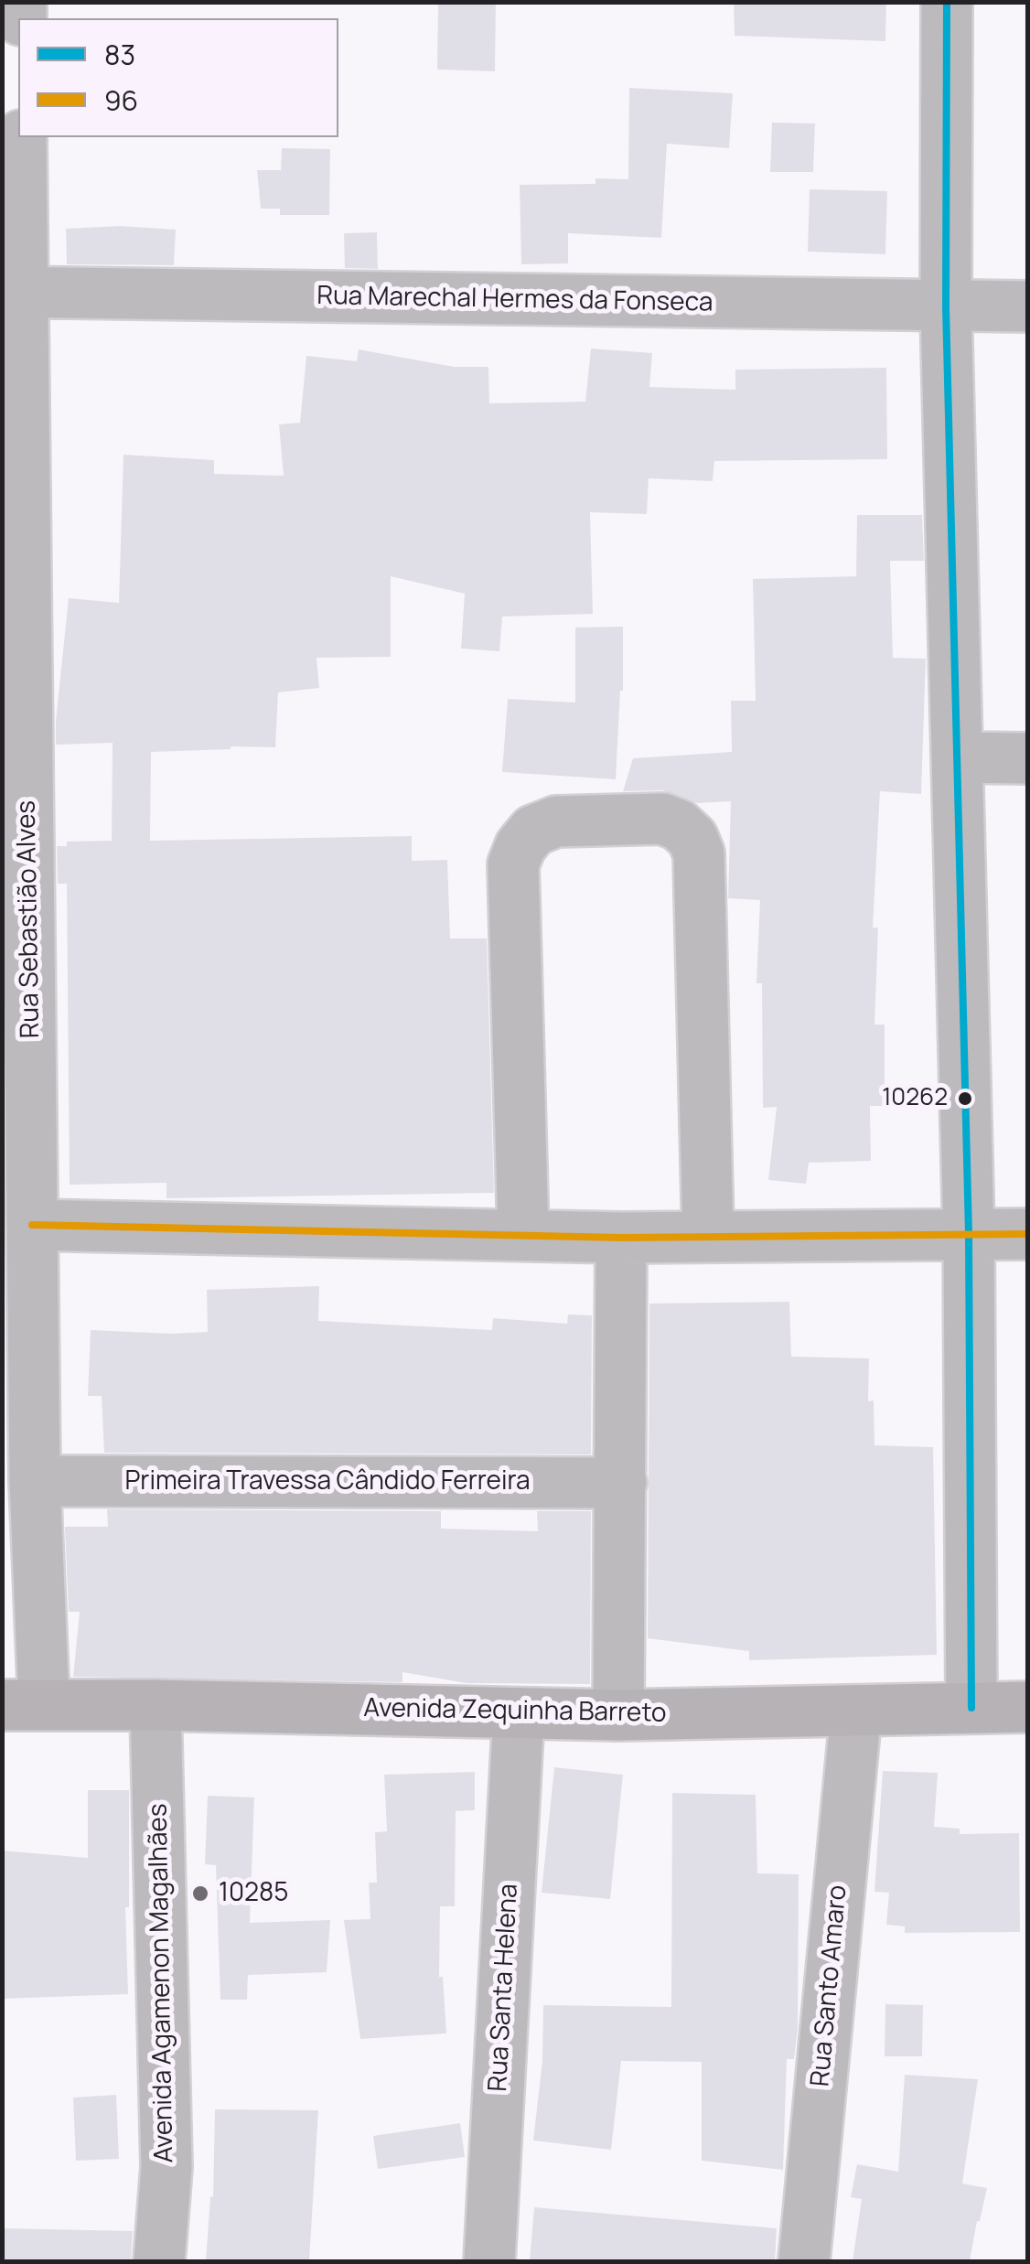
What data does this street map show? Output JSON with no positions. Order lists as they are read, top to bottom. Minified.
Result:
{"streets":{"main road":["Avenida Zequinha Barreto"],"street":["Rua Marechal Hermes da Fonseca","Rua Sebastião Alves","Primeira Travessa Cândido Ferreira","Avenida Agamenon Magalhães","Rua Santo Amaro","Rua Santa Helena"]},"crossings":[["Rua Marechal Hermes da Fonseca","Rua Sebastião Alves"],["Rua Sebastião Alves","Primeira Travessa Cândido Ferreira"],["Rua Sebastião Alves","Avenida Zequinha Barreto"],["Avenida Zequinha Barreto","Avenida Agamenon Magalhães"],["Avenida Zequinha Barreto","Rua Santo Amaro"],["Avenida Zequinha Barreto","Rua Santa Helena"]],"places":["10262","10285"],"lines":["transit line 83","transit line 96"],"legend":["83","96"]}
